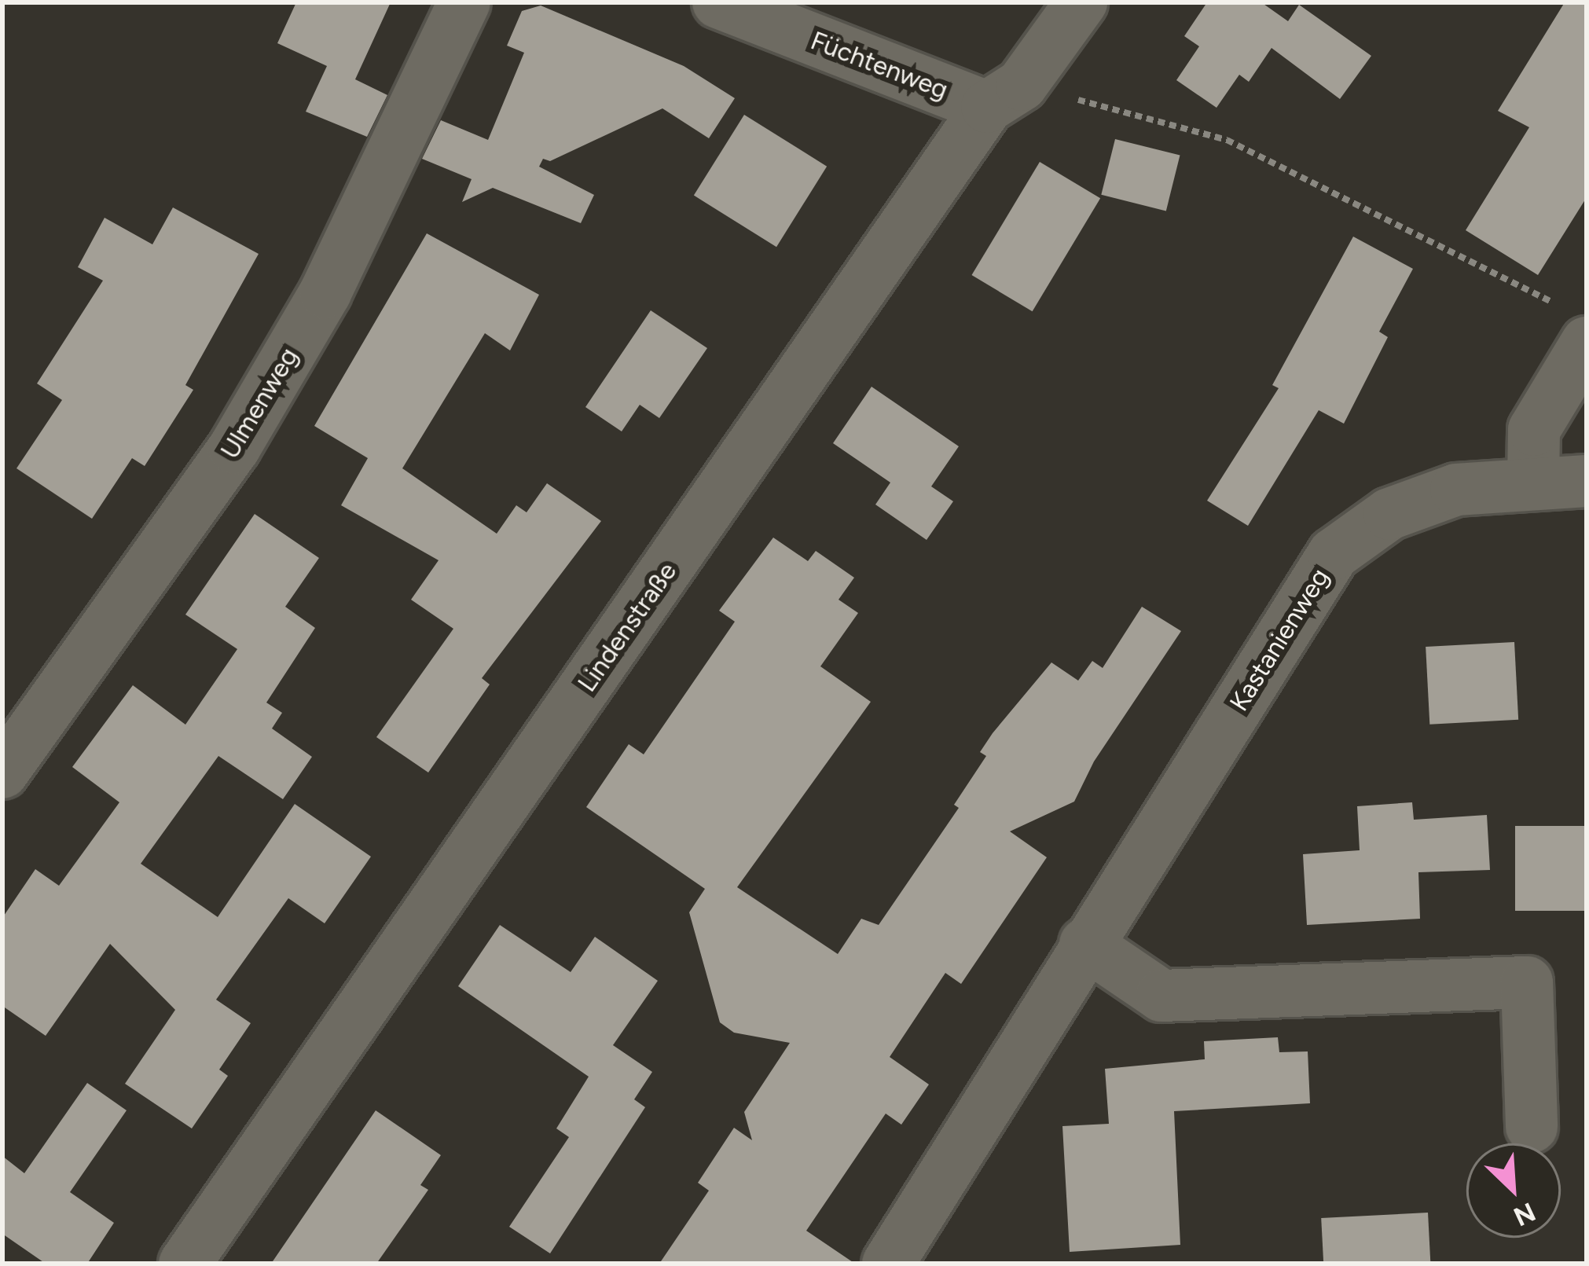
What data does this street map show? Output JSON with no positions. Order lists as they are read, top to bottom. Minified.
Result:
{"streets":{"street":["Füchtenweg","Ulmenweg","Lindenstraße","Kastanienweg"]},"crossings":[["Füchtenweg","Lindenstraße"]],"north":"bottom right"}
